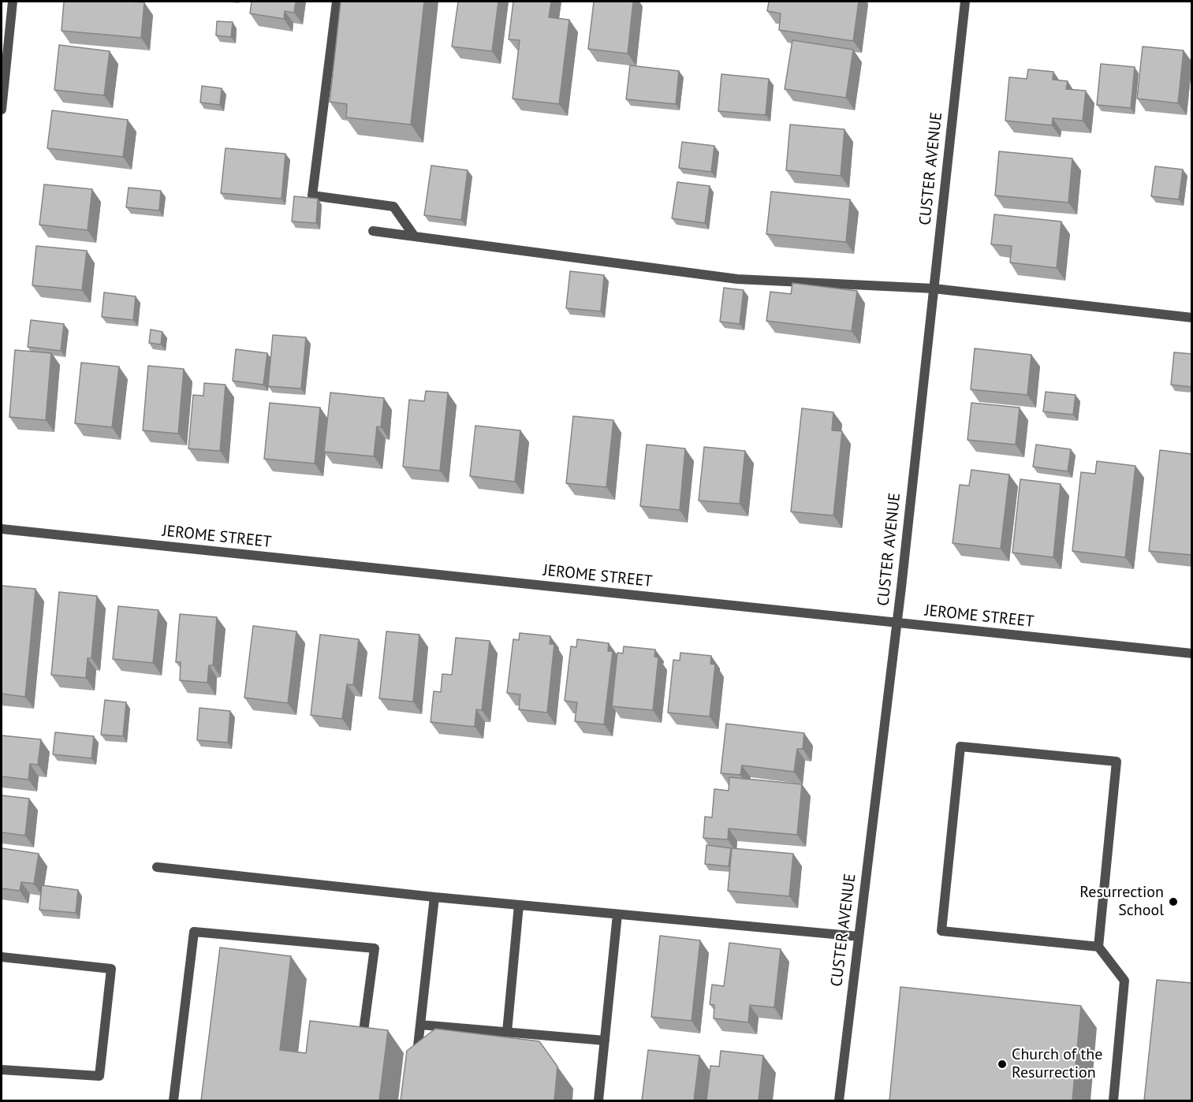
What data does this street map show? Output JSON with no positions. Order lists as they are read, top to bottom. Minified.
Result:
{"streets":{"street":["CUSTER AVENUE","JEROME STREET"]},"crossings":[["CUSTER AVENUE","JEROME STREET"]],"places":["Resurrection School","Church of the Resurrection"]}
